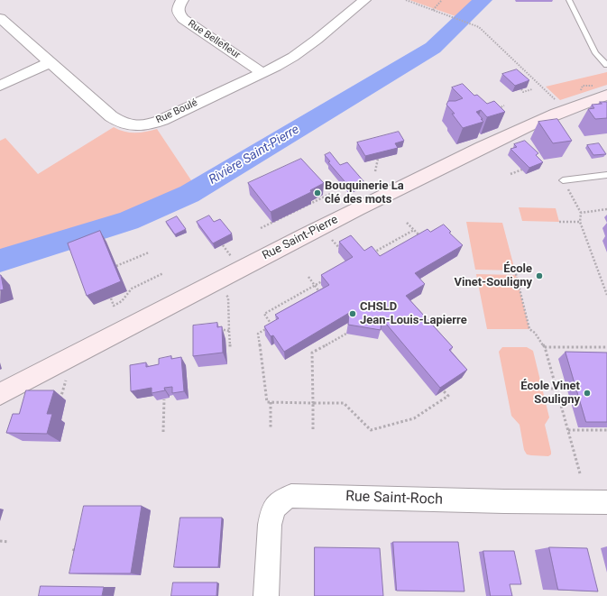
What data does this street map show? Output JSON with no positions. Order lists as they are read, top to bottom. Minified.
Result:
{"streets":{"main road":["Rue Saint-Pierre"],"street":["Rue Bellefleur","Rue Boulé","Rue Saint-Roch"]},"crossings":[["Rue Bellefleur","Rue Boulé"]],"water":["Rivière Saint-Pierre"],"places":["Bouquinerie La clé des mots","École Vinet-Souligny","CHSLD Jean-Louis-Lapierre","École Vinet Souligny"]}
